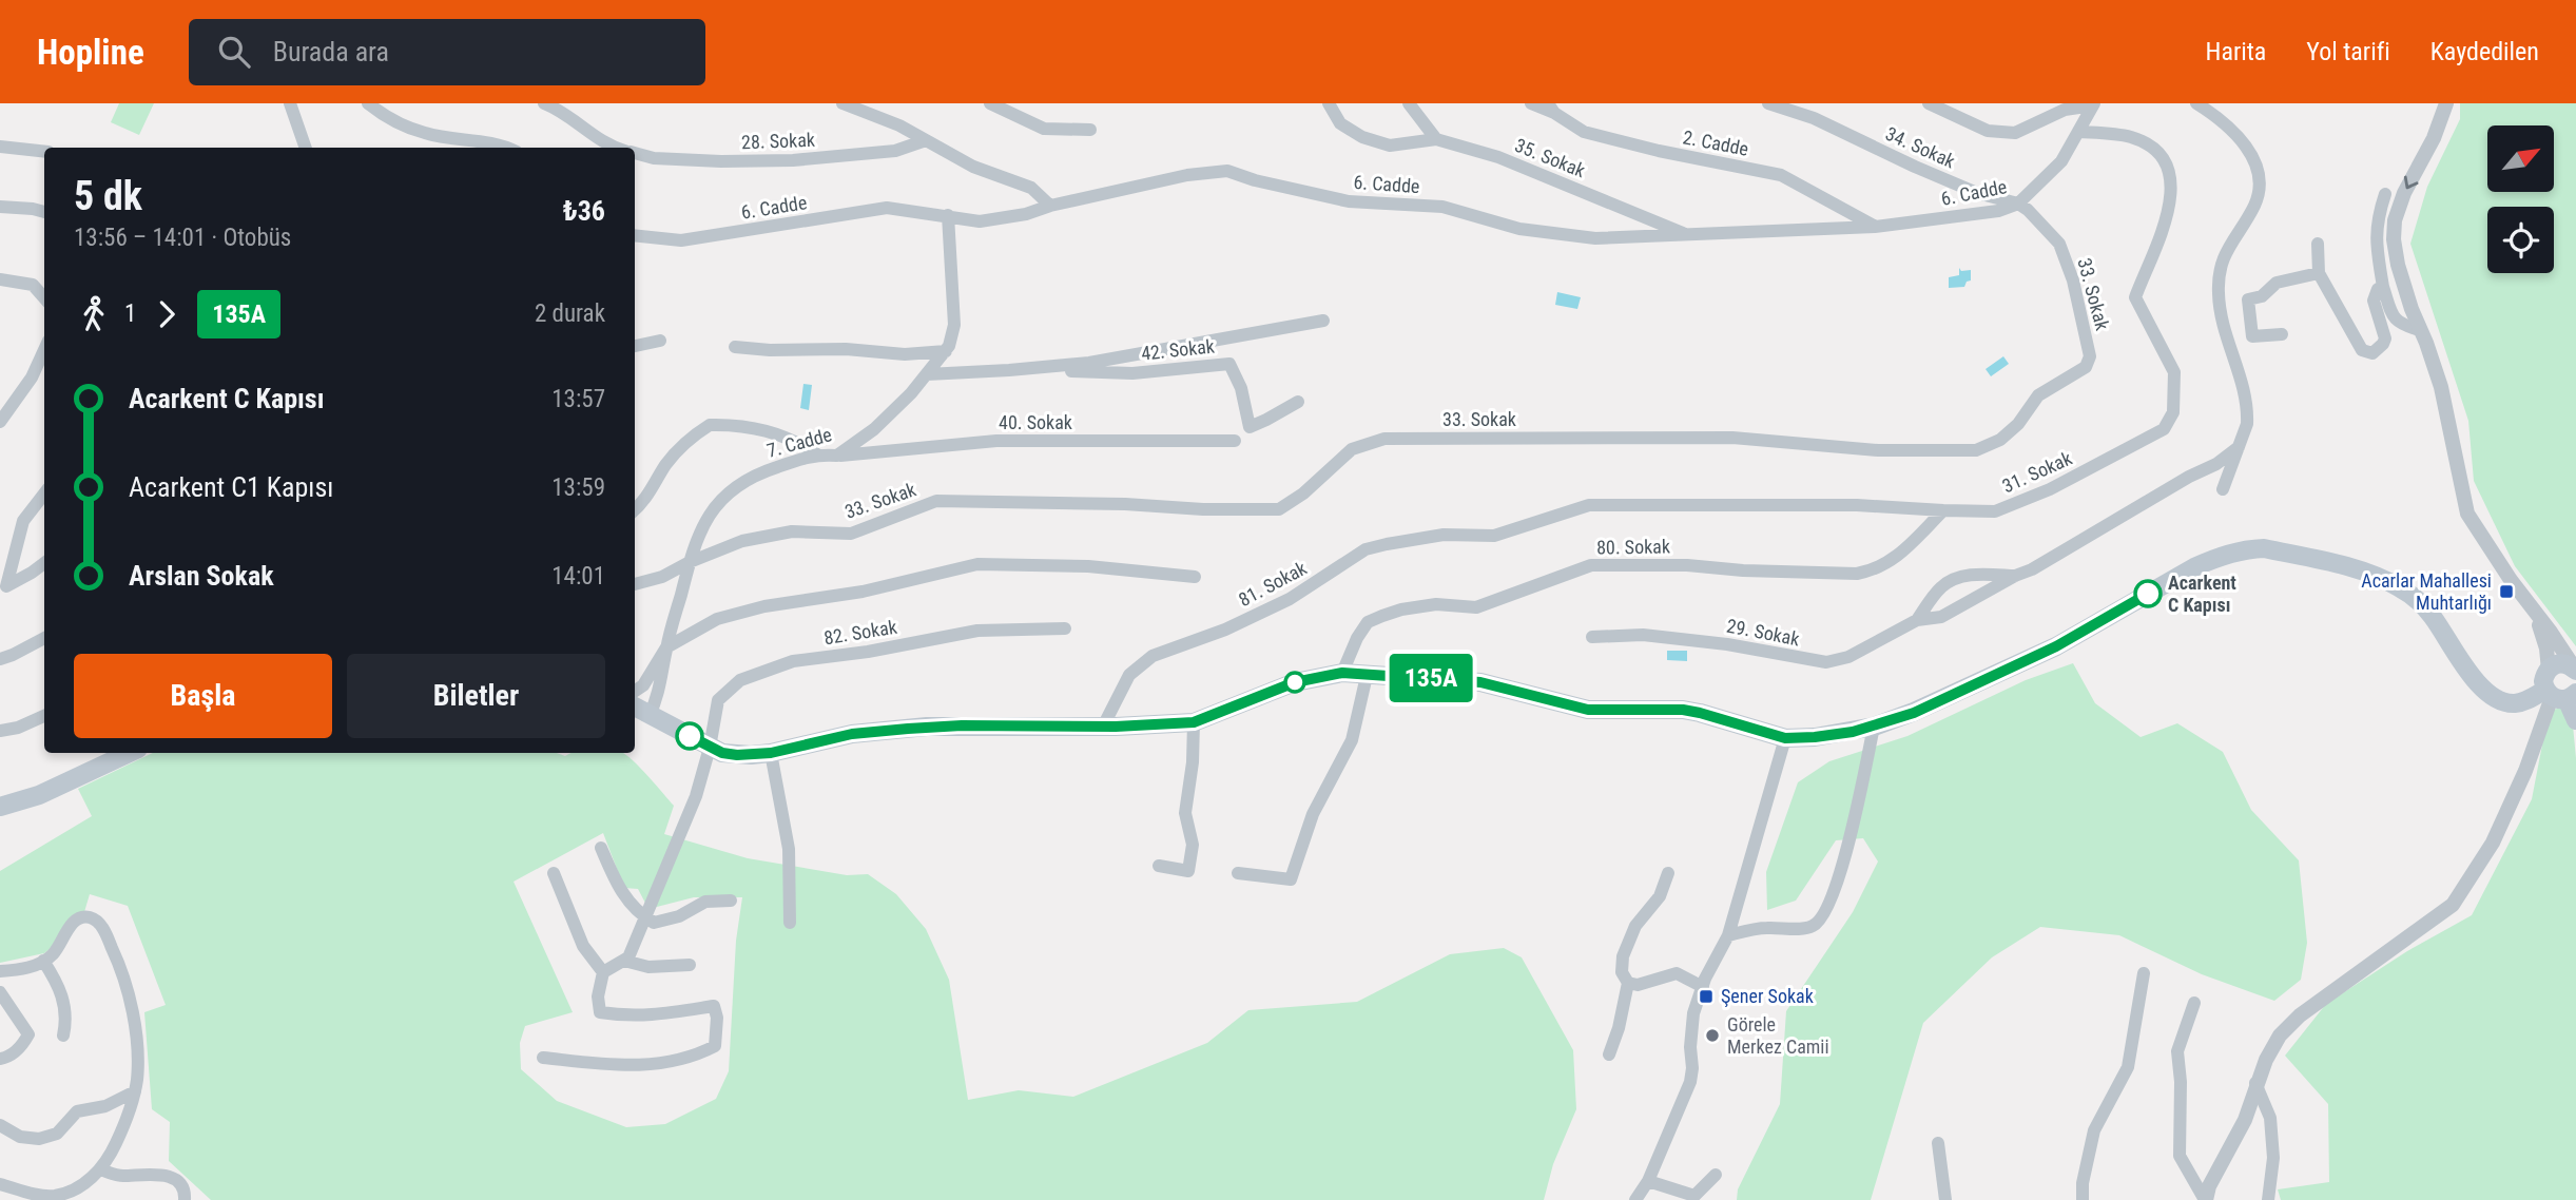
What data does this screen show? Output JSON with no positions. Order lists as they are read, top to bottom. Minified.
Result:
{"streets":{"street":["28. Sokak","2. Cadde","34. Sokak","35. Sokak","6. Cadde","33. Sokak","42. Sokak","40. Sokak","7. Cadde","31. Sokak","80. Sokak","81. Sokak","82. Sokak","29. Sokak"]},"crossings":[["2. Cadde","6. Cadde"],["34. Sokak","6. Cadde"],["34. Sokak","33. Sokak"],["35. Sokak","6. Cadde"],["6. Cadde","33. Sokak"],["6. Cadde","7. Cadde"],["6. Cadde","31. Sokak"],["33. Sokak","7. Cadde"],["42. Sokak","7. Cadde"],["40. Sokak","7. Cadde"],["31. Sokak","80. Sokak"],["31. Sokak","81. Sokak"]],"places":{"transit":["Acarlar Mahallesi Muhtarlığı","Şener Sokak"],"other":["Acarkent C Kapısı","Görele Merkez Camii"]},"lines":["bus line 135A"],"north":"top right","page":{"header":"Hopline","search":"Burada ara","nav":["Harita","Yol tarifi","Kaydedilen"],"on_map":"135A","heading":["5 dk","13:56 – 14:01 · Otobüs","₺36"],"legs":["1","135A","2 durak"],"list":[{"name":"Acarkent C Kapısı","value":"13:57"},{"name":"Acarkent C1 Kapısı","value":"13:59"},{"name":"Arslan Sokak","value":"14:01"}],"buttons":["Başla","Biletler"]}}
